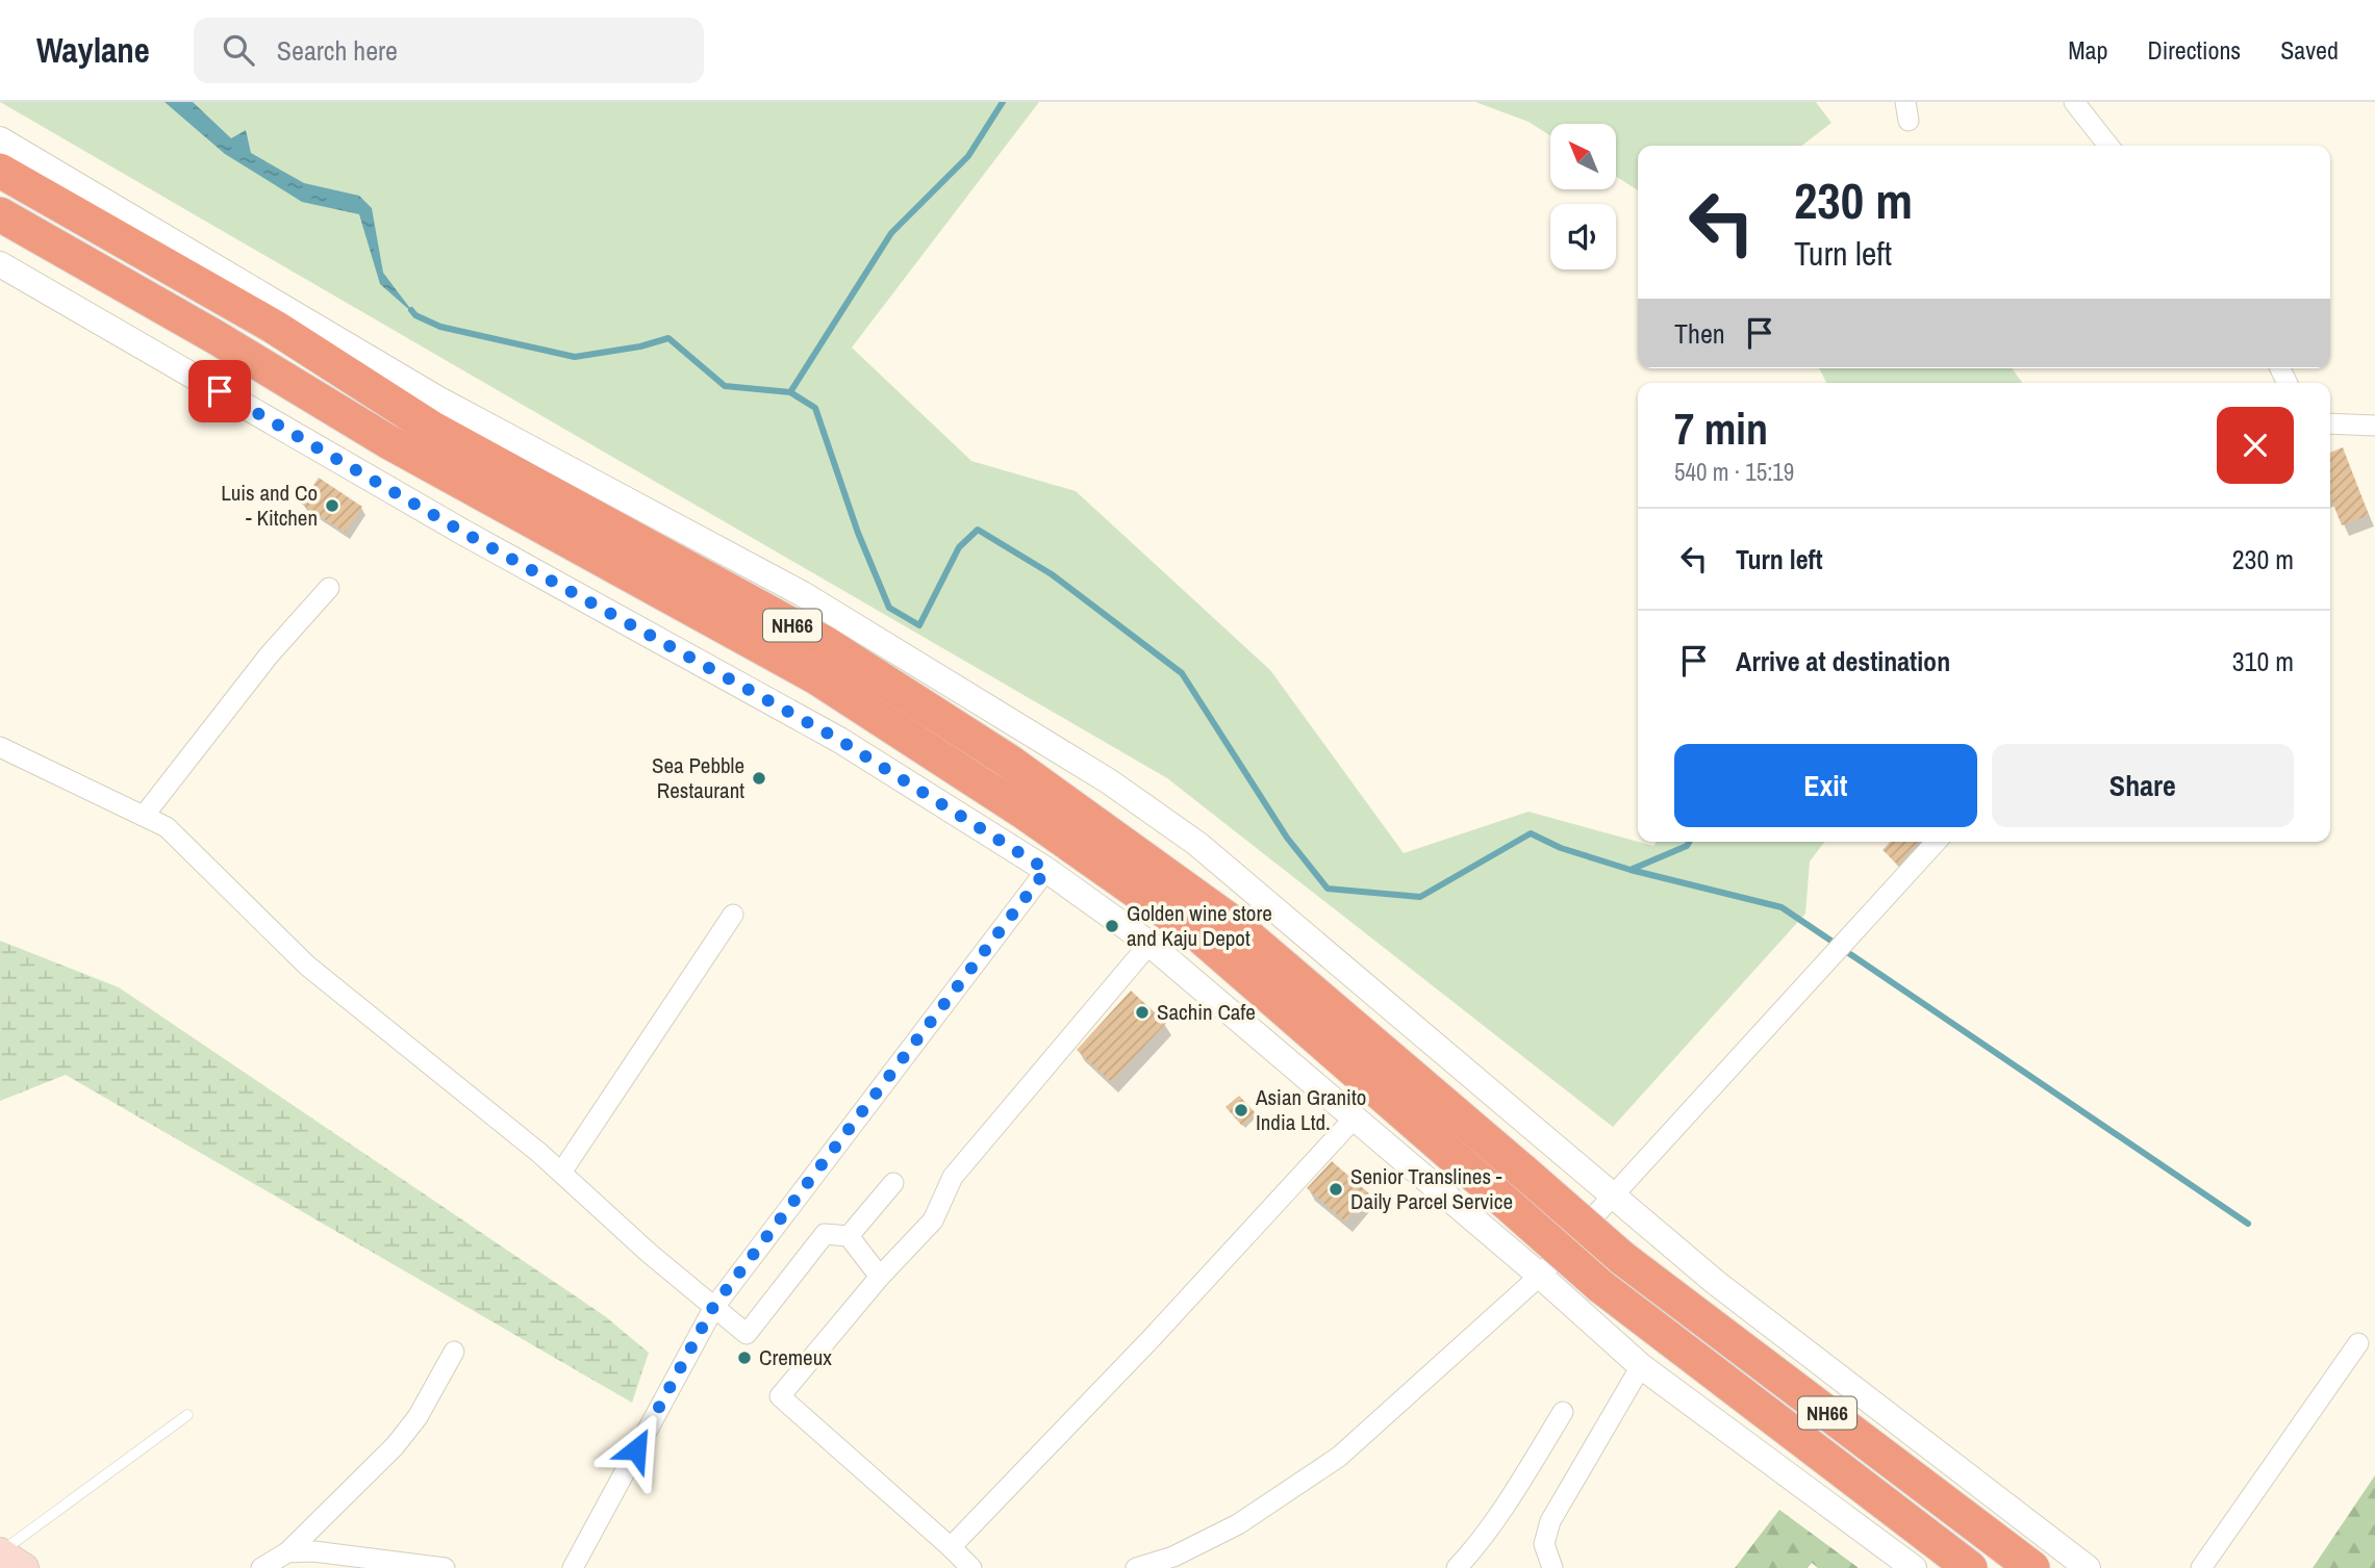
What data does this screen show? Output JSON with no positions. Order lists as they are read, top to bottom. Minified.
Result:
{"streets":{"highway":["NH66"]},"places":["Luis and Co - Kitchen","Sea Pebble Restaurant","Golden wine store and Kaju Depot","Sachin Cafe","Asian Granito India Ltd.","Senior Translines - Daily Parcel Service","Cremeux"],"north":"top left","page":{"header":"Waylane","search":"Search here","nav":["Map","Directions","Saved"],"turn":["230 m","Turn left"],"then":"Then","heading":["7 min","540 m · 15:19"],"list":[{"name":"Turn left","value":"230 m"},{"name":"Arrive at destination","value":"310 m"}],"buttons":["Exit","Share"]}}
